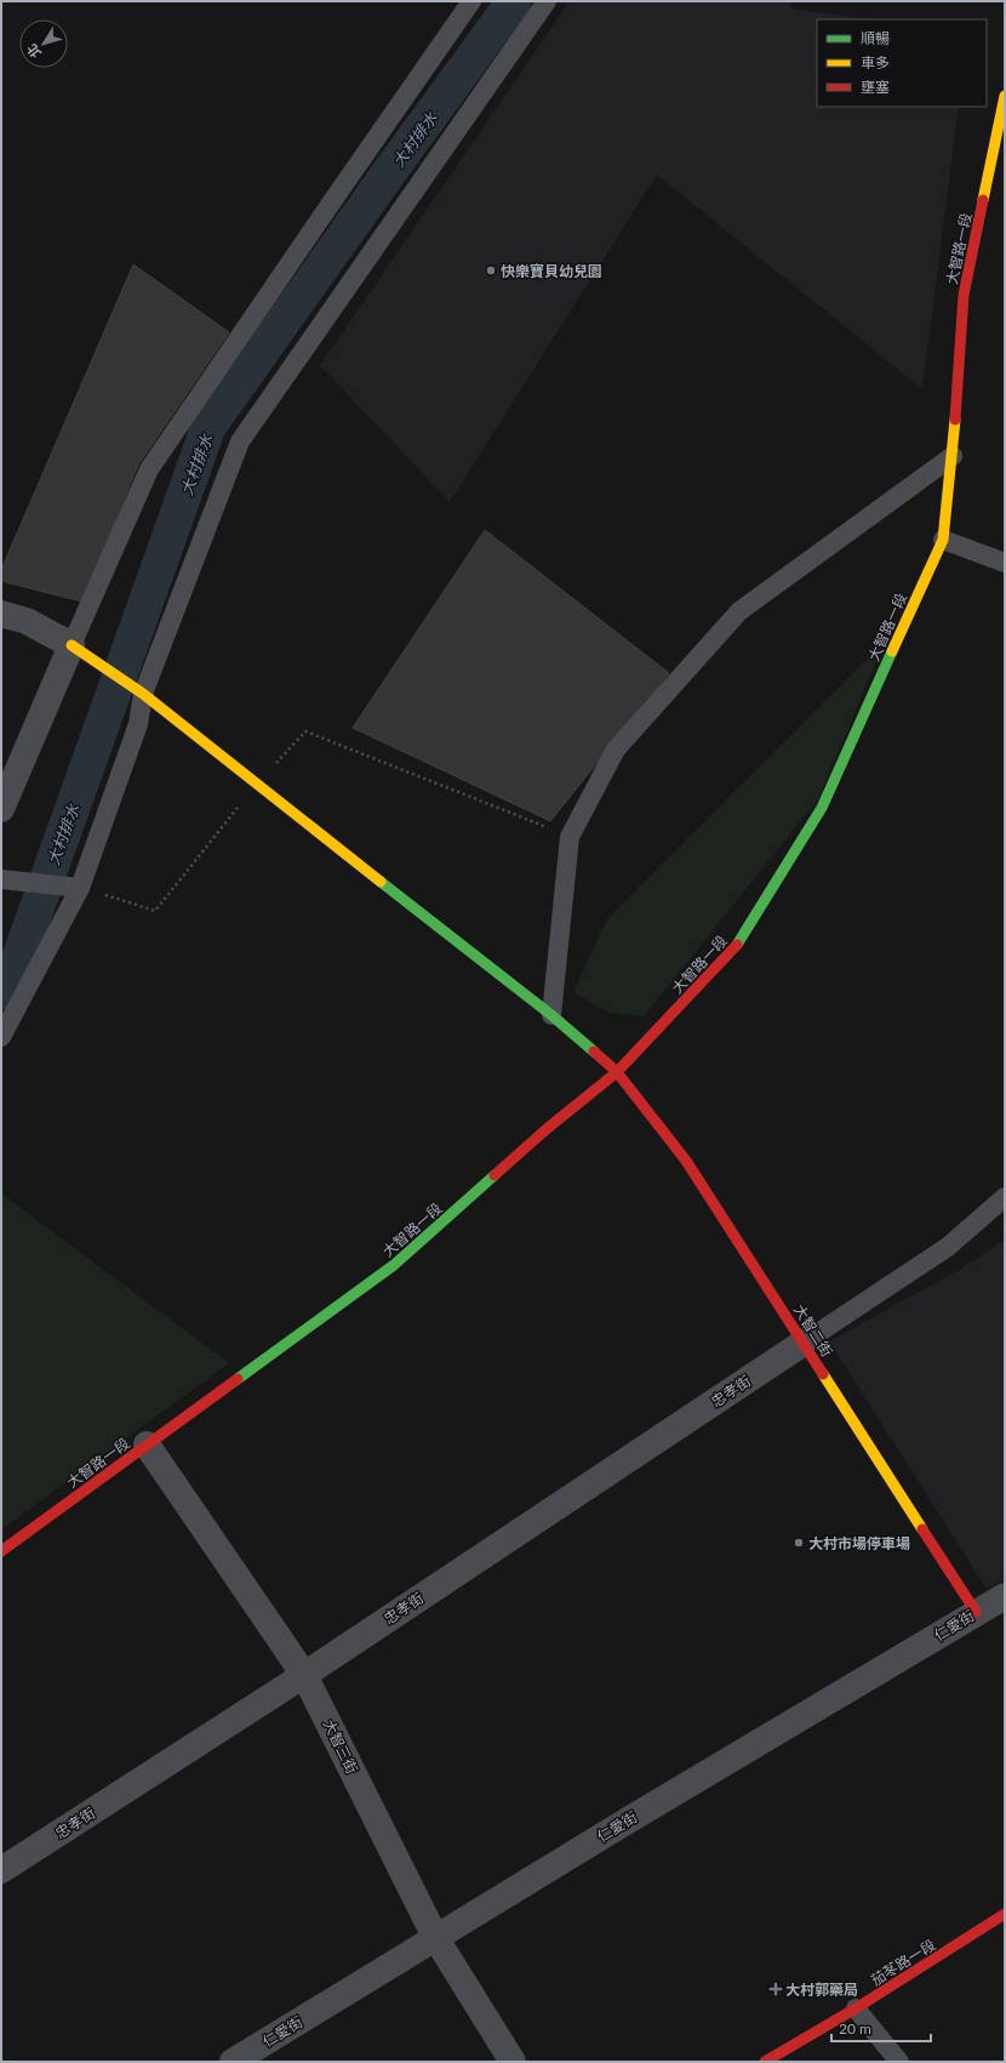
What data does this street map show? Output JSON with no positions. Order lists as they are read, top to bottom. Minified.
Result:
{"streets":{"street":["大智路一段","大智二街","忠孝街","仁愛街","大智三街","茄苳路一段"]},"crossings":[["大智路一段","大智二街"],["大智路一段","大智三街"],["大智二街","忠孝街"],["大智二街","仁愛街"],["忠孝街","大智三街"],["仁愛街","大智三街"]],"water":["大村排水"],"places":{"other":["快樂寶貝幼兒園","大村市場停車場"],"health":["大村郭藥局"]},"legend":["順暢","車多","壅塞"],"scale_bar":"20 m","north":"bottom left"}
